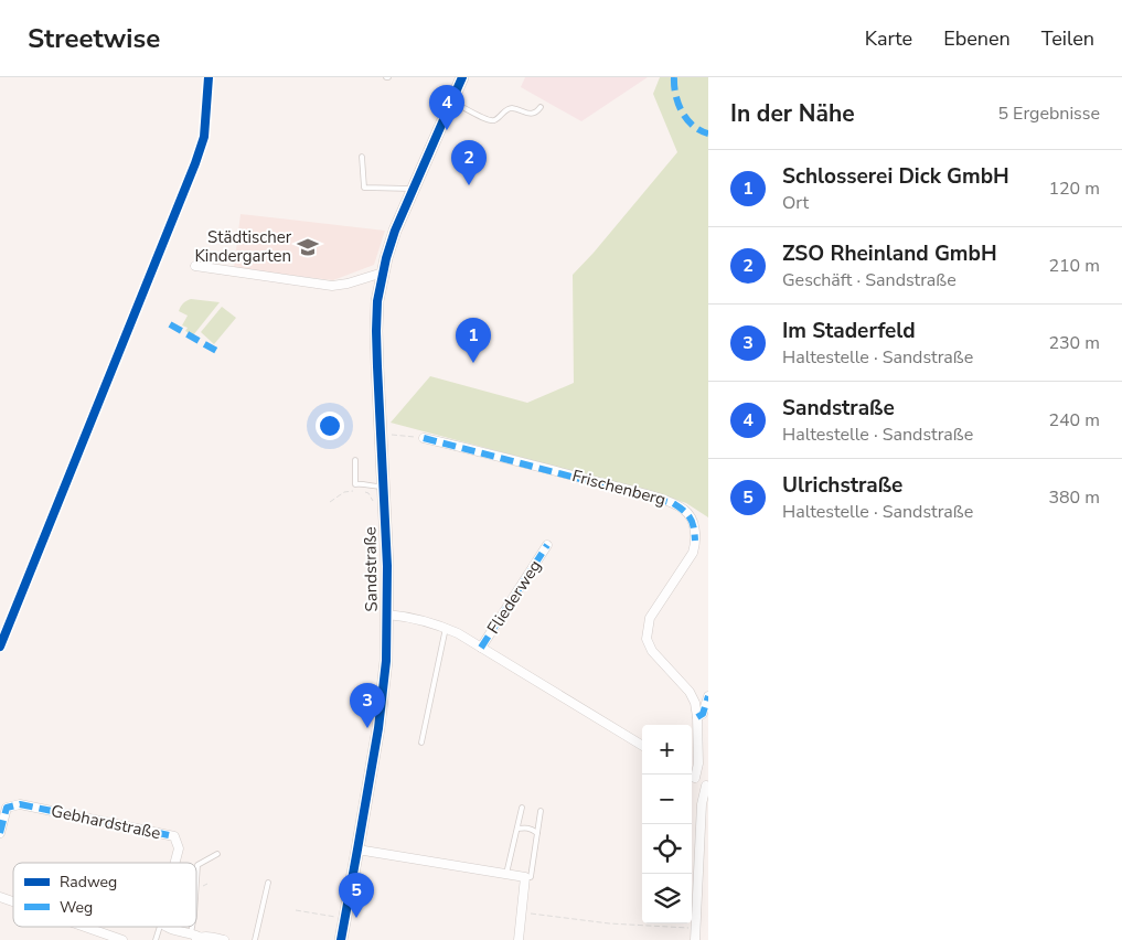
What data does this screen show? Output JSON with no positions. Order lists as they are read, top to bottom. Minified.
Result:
{"streets":{"street":["Frischenberg","Sandstraße","Fliederweg","Gebhardstraße"]},"places":{"school or university":["Städtischer Kindergarten"]},"legend":["Radweg","Weg"],"page":{"header":"Streetwise","nav":["Karte","Ebenen","Teilen"],"heading":["In der Nähe","5 Ergebnisse"],"pins":["4","2","1","3","5"],"list":[{"mark":"1","name":"Schlosserei Dick GmbH","note":"Ort","value":"120 m"},{"mark":"2","name":"ZSO Rheinland GmbH","note":"Geschäft · Sandstraße","value":"210 m"},{"mark":"3","name":"Im Staderfeld","note":"Haltestelle · Sandstraße","value":"230 m"},{"mark":"4","name":"Sandstraße","note":"Haltestelle · Sandstraße","value":"240 m"},{"mark":"5","name":"Ulrichstraße","note":"Haltestelle · Sandstraße","value":"380 m"}],"map_buttons":["+","−"]}}
